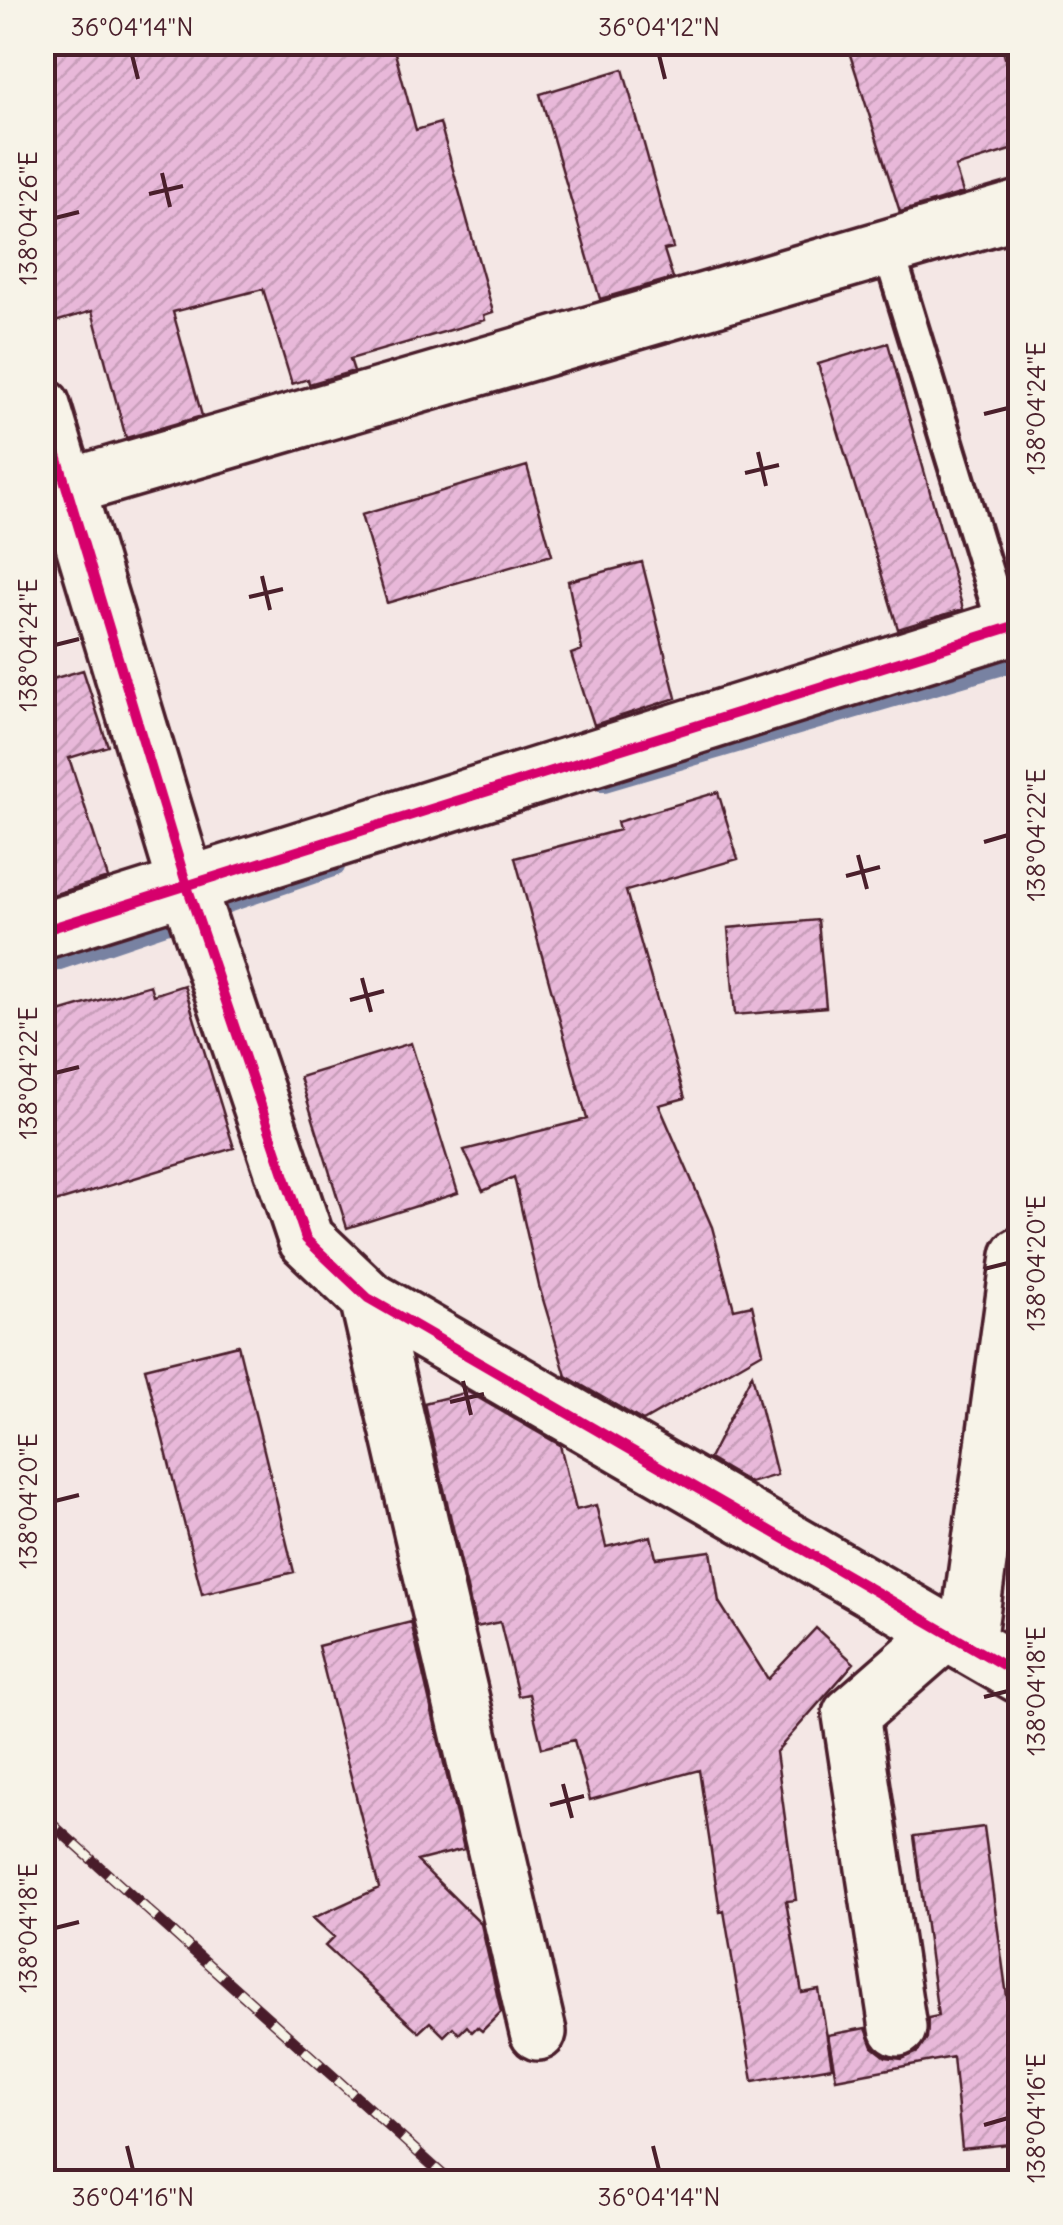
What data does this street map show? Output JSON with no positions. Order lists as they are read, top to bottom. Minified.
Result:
{"coordinates":["36°04'14\"N","36°04'12\"N","138°04'26\"E","138°04'24\"E","138°04'22\"E","138°04'20\"E","138°04'18\"E","138°04'16\"E","36°04'16\"N"]}
